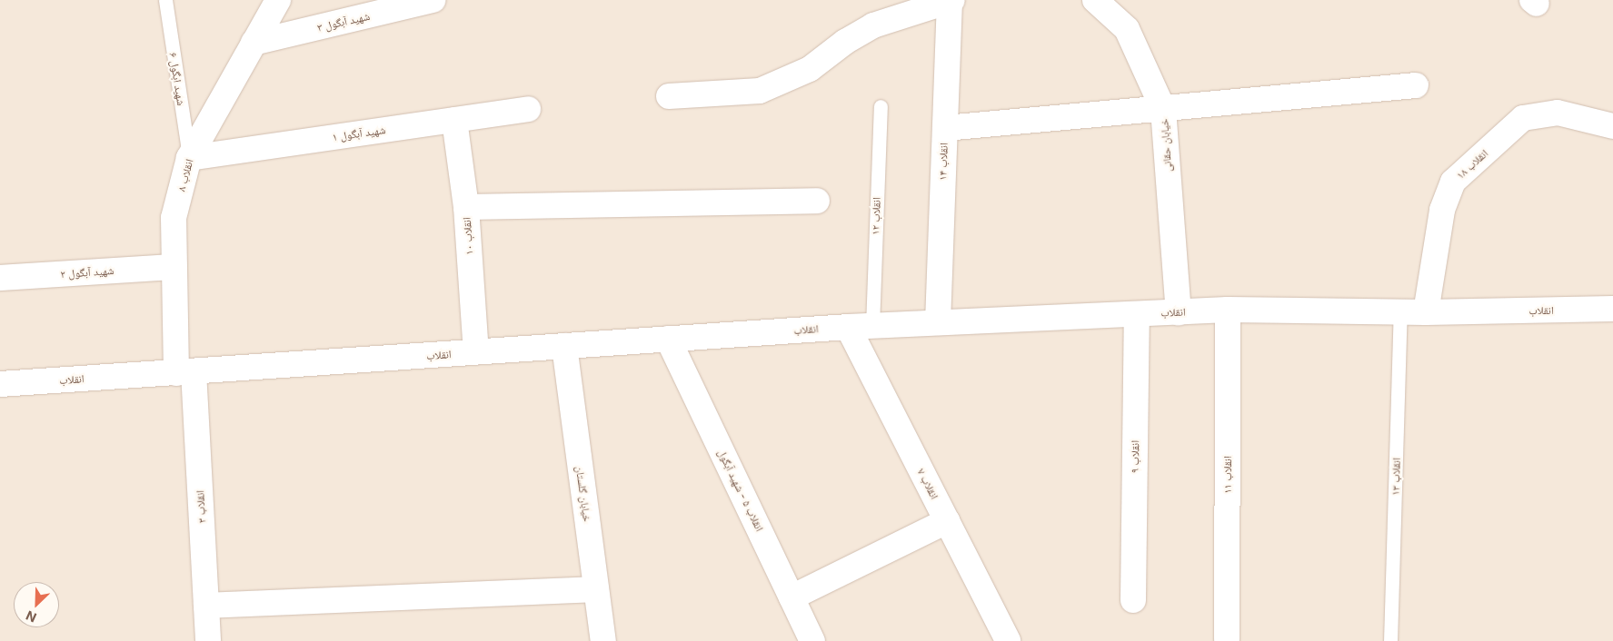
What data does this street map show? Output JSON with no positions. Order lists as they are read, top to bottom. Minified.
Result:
{"streets":{"street":["شهید آبگول ۳","شهید آبگول ۱","خیابان حقانی","انقلاب ۱۴","انقلاب ۱۸","انقلاب ۸","انقلاب ۱۰","شهید آبگول ۲","انقلاب","انقلاب ۹","انقلاب ۱۱","انقلاب ۷","انقلاب ۵ - شهید آبگول","خیابان گلستان","انقلاب ۳"],"lane":["شهید ابگول ۶","انقلاب ۱۲","انقلاب ۱۳"]},"crossings":[["شهید آبگول ۳","انقلاب ۸"],["شهید ابگول ۶","شهید آبگول ۱"],["شهید ابگول ۶","انقلاب ۸"],["شهید آبگول ۱","انقلاب ۸"],["شهید آبگول ۱","انقلاب ۱۰"],["خیابان حقانی","انقلاب"],["انقلاب ۱۴","انقلاب"],["انقلاب ۱۸","انقلاب"],["انقلاب ۸","شهید آبگول ۲"],["انقلاب ۸","انقلاب"],["انقلاب ۸","انقلاب ۳"],["انقلاب ۱۲","انقلاب"],["انقلاب ۱۰","انقلاب"],["انقلاب","انقلاب ۹"],["انقلاب","انقلاب ۱۱"],["انقلاب","انقلاب ۱۳"],["انقلاب","انقلاب ۷"],["انقلاب","انقلاب ۵ - شهید آبگول"],["انقلاب","خیابان گلستان"],["انقلاب","انقلاب ۳"]],"north":"bottom left"}
